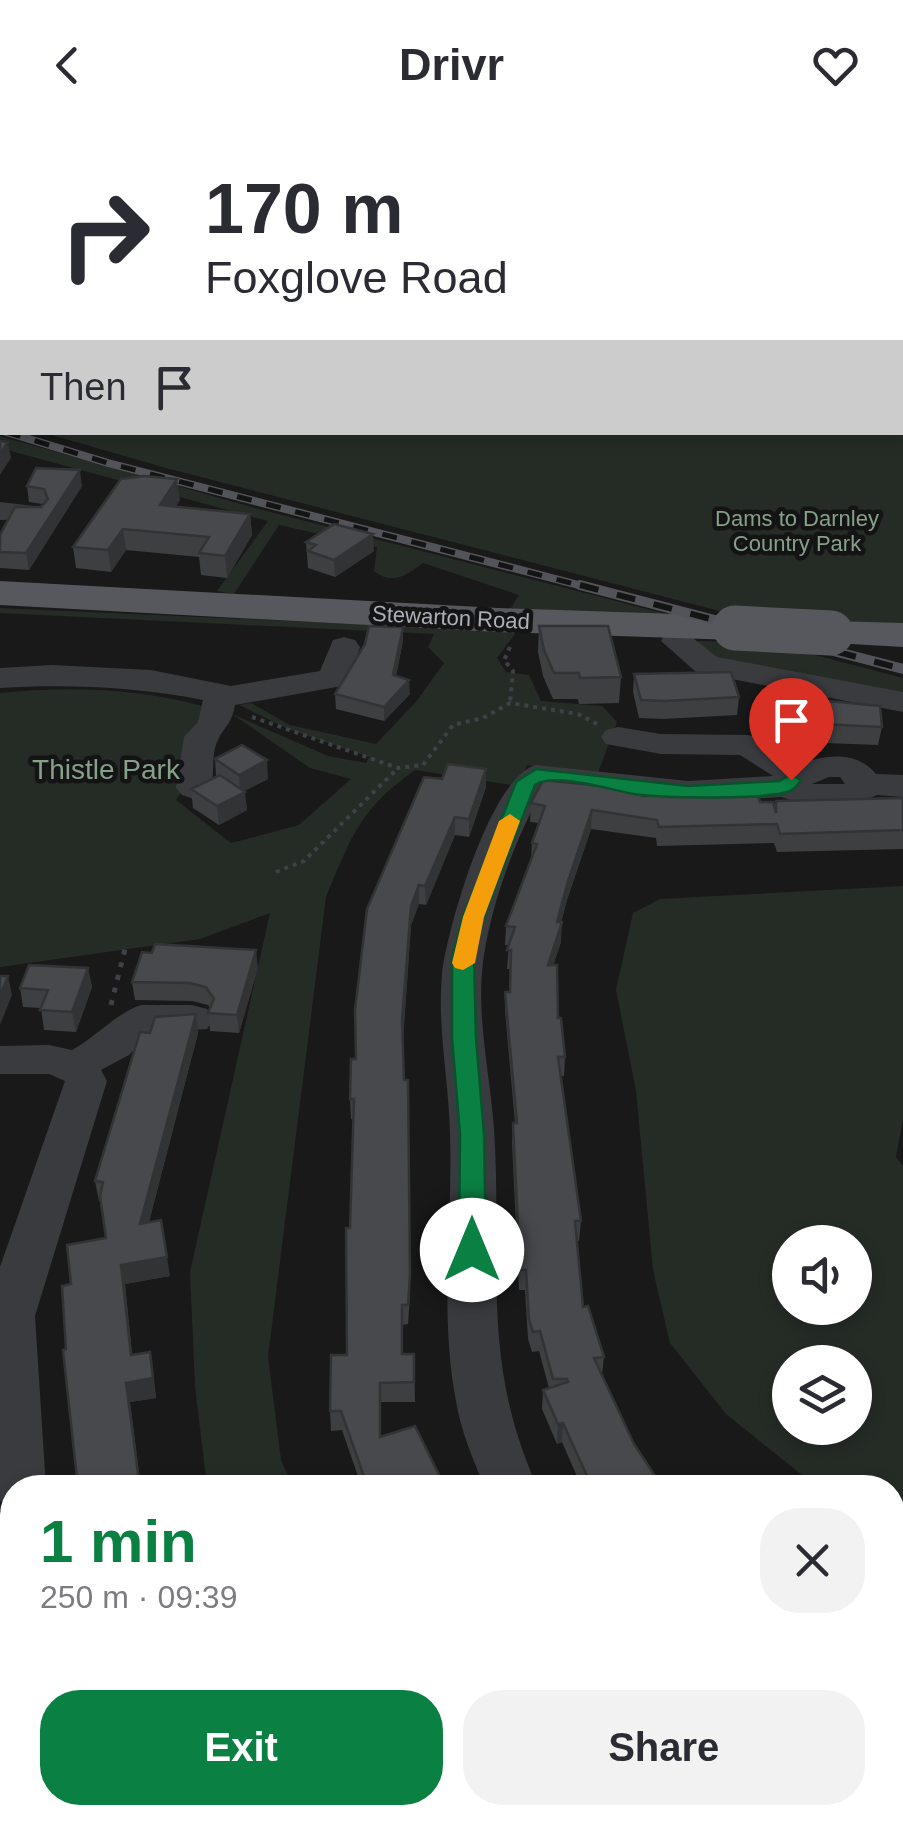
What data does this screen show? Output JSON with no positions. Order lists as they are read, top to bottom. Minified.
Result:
{"streets":{"main road":["Stewarton Road"]},"parks":["Dams to Darnley Country Park","Thistle Park"],"page":{"header":"Drivr","turn":["170 m","Foxglove Road"],"then":"Then","heading":["1 min","250 m · 09:39"],"buttons":["Exit","Share"]}}
